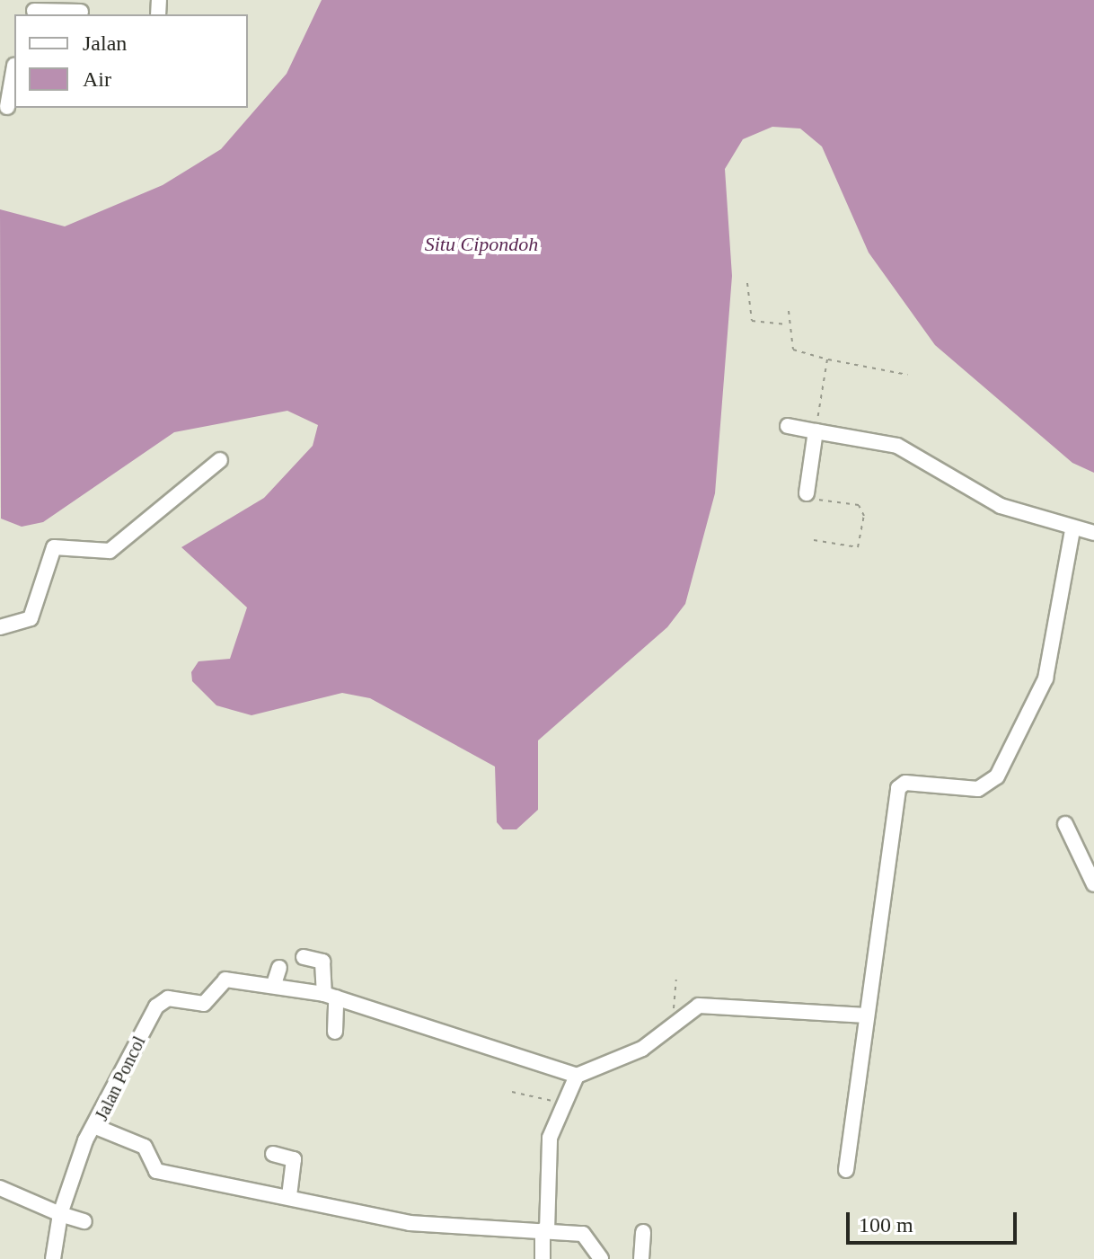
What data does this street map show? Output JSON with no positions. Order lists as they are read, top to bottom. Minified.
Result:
{"streets":{"street":["Jalan Poncol"]},"water":["Situ Cipondoh"],"legend":["Jalan","Air"],"scale_bar":"100 m"}
